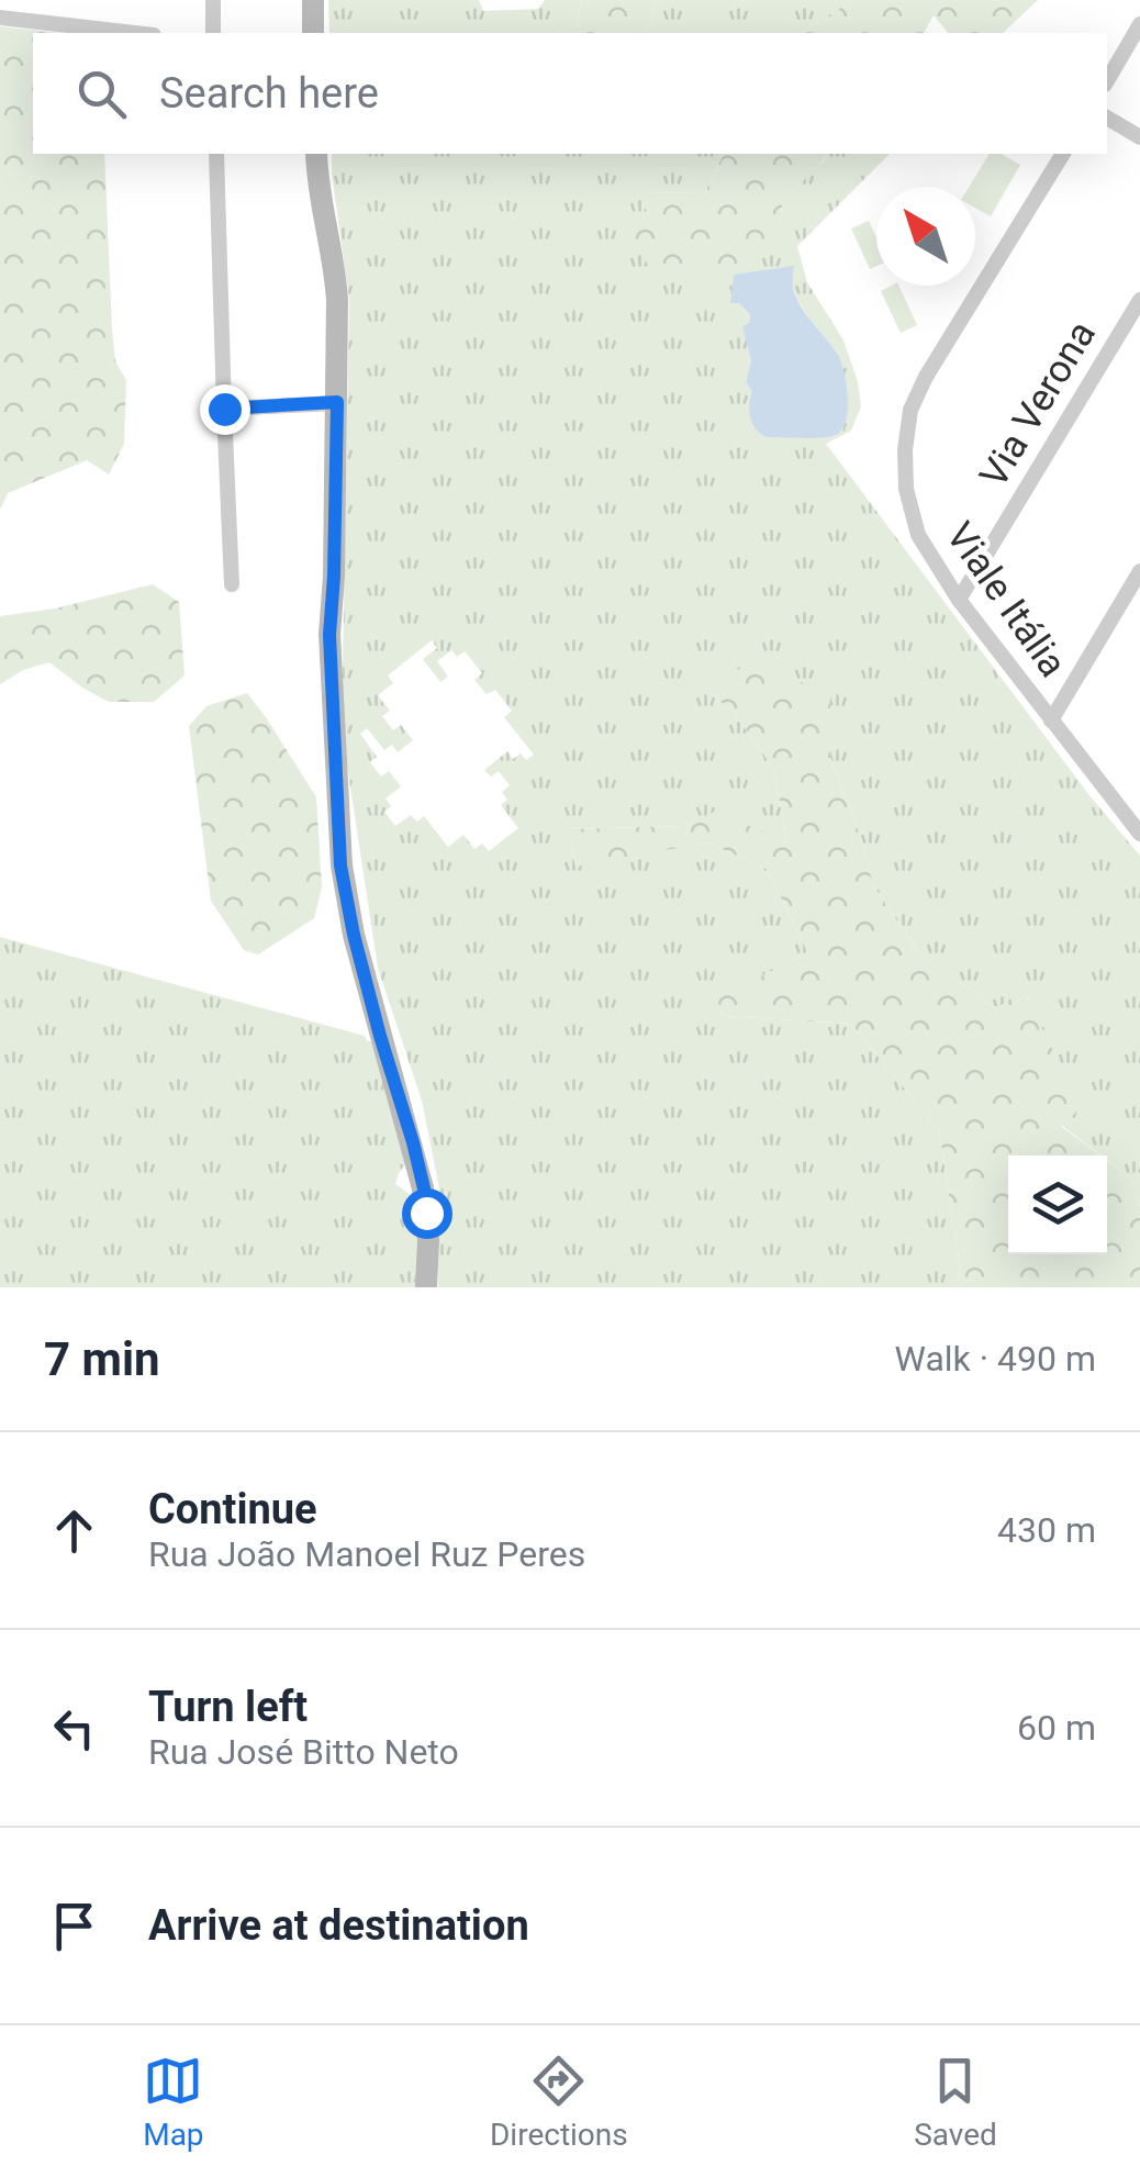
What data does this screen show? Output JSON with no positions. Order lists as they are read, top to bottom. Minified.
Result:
{"streets":{"street":["Via Verona","Viale Itália"]},"crossings":[["Via Verona","Viale Itália"]],"north":"top left","page":{"search":"Search here","heading":["7 min","Walk · 490 m"],"list":[["Continue","Rua João Manoel Ruz Peres","430 m"],["Turn left","Rua José Bitto Neto","60 m"],"Arrive at destination"],"nav":["Map","Directions","Saved"]}}
